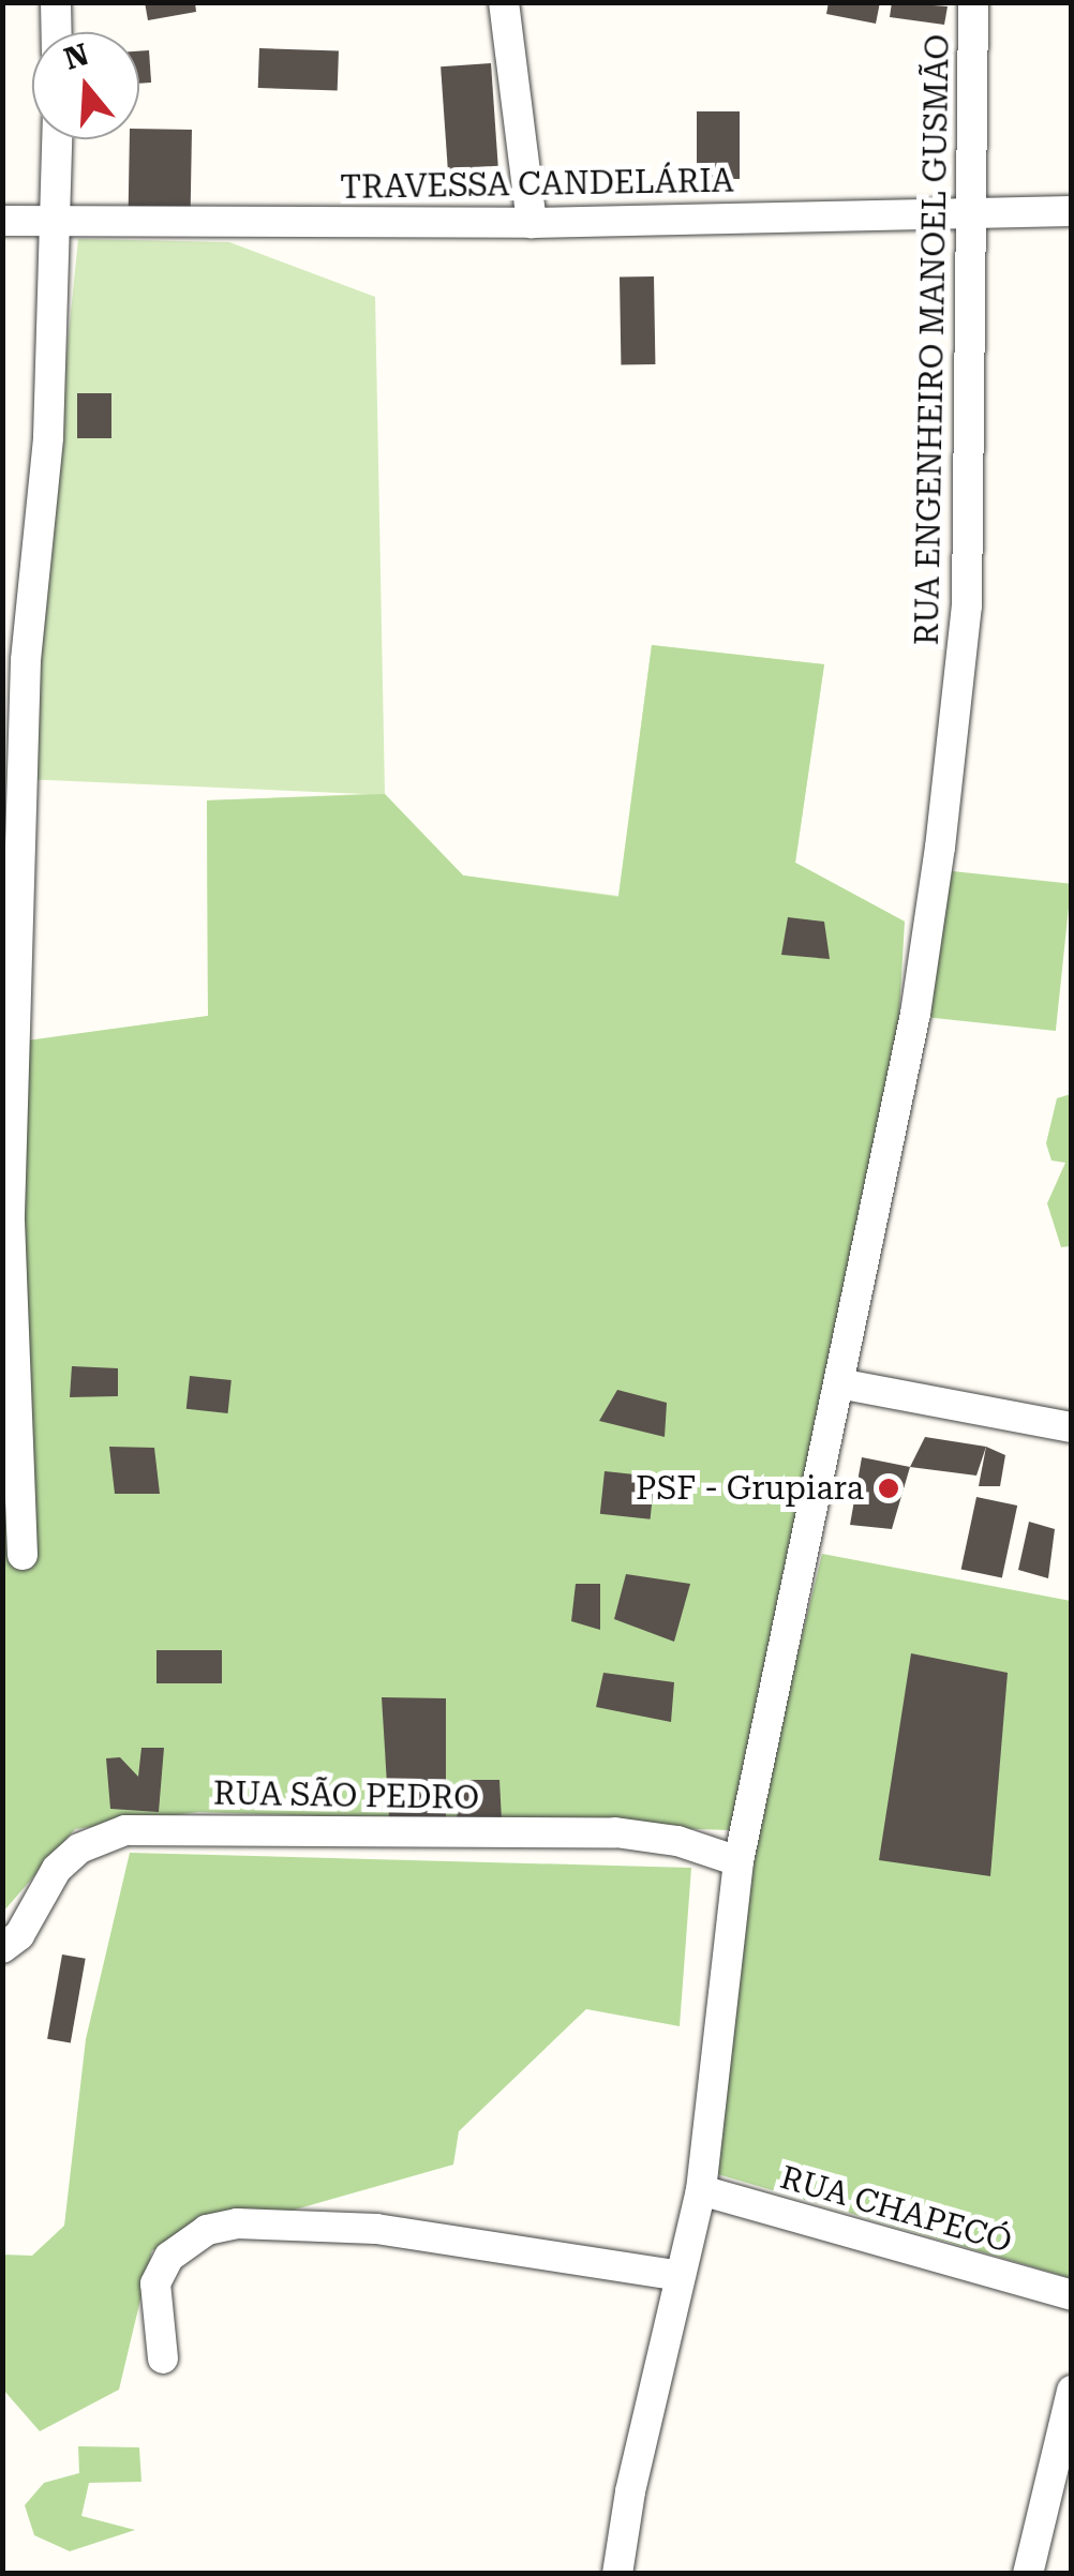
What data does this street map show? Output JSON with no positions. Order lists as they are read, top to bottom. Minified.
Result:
{"streets":{"street":["TRAVESSA CANDELÁRIA","RUA ENGENHEIRO MANOEL GUSMÃO","RUA SÃO PEDRO","RUA CHAPECÓ"]},"crossings":[["TRAVESSA CANDELÁRIA","RUA ENGENHEIRO MANOEL GUSMÃO"],["RUA ENGENHEIRO MANOEL GUSMÃO","RUA SÃO PEDRO"],["RUA ENGENHEIRO MANOEL GUSMÃO","RUA CHAPECÓ"]],"places":["PSF - Grupiara"],"north":"top"}
